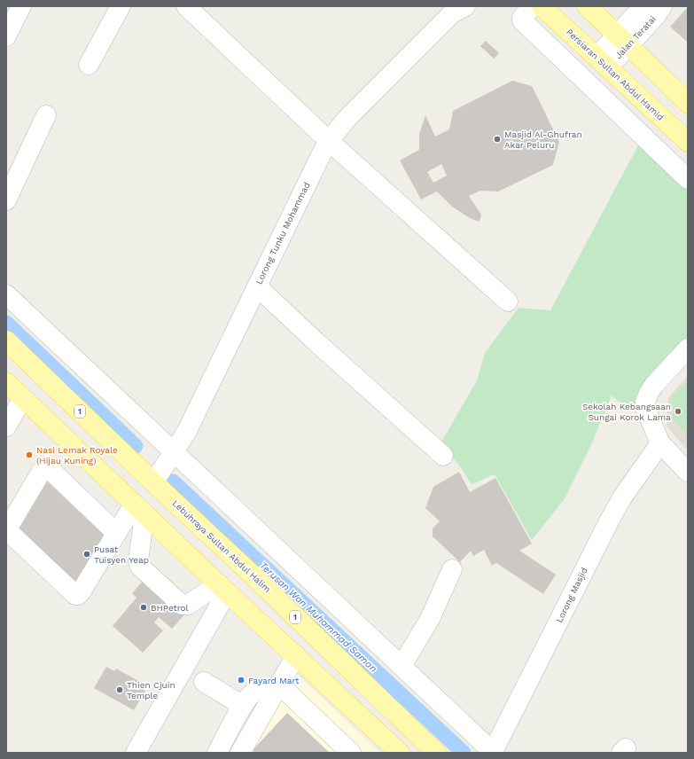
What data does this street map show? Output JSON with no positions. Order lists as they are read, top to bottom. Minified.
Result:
{"streets":{"main road":["Persiaran Sultan Abdul Hamid","1","Lebuhraya Sultan Abdul Halim"],"street":["Jalan Teratai","Lorong Tunku Mohammad","Lorong Masjid"]},"crossings":[["Jalan Teratai","Persiaran Sultan Abdul Hamid"],["Lorong Tunku Mohammad","Lebuhraya Sultan Abdul Halim"]],"water":["Terusan Wan Muhammad Saman"],"places":["Masjid Al-Ghufran Akar Peluru","Sekolah Kebangsaan Sungai Korok Lama","Nasi Lemak Royale (Hijau Kuning)","Pusat Tuisyen Yeap","BHPetrol","Fayard Mart","Thien Cjuin Temple"]}
